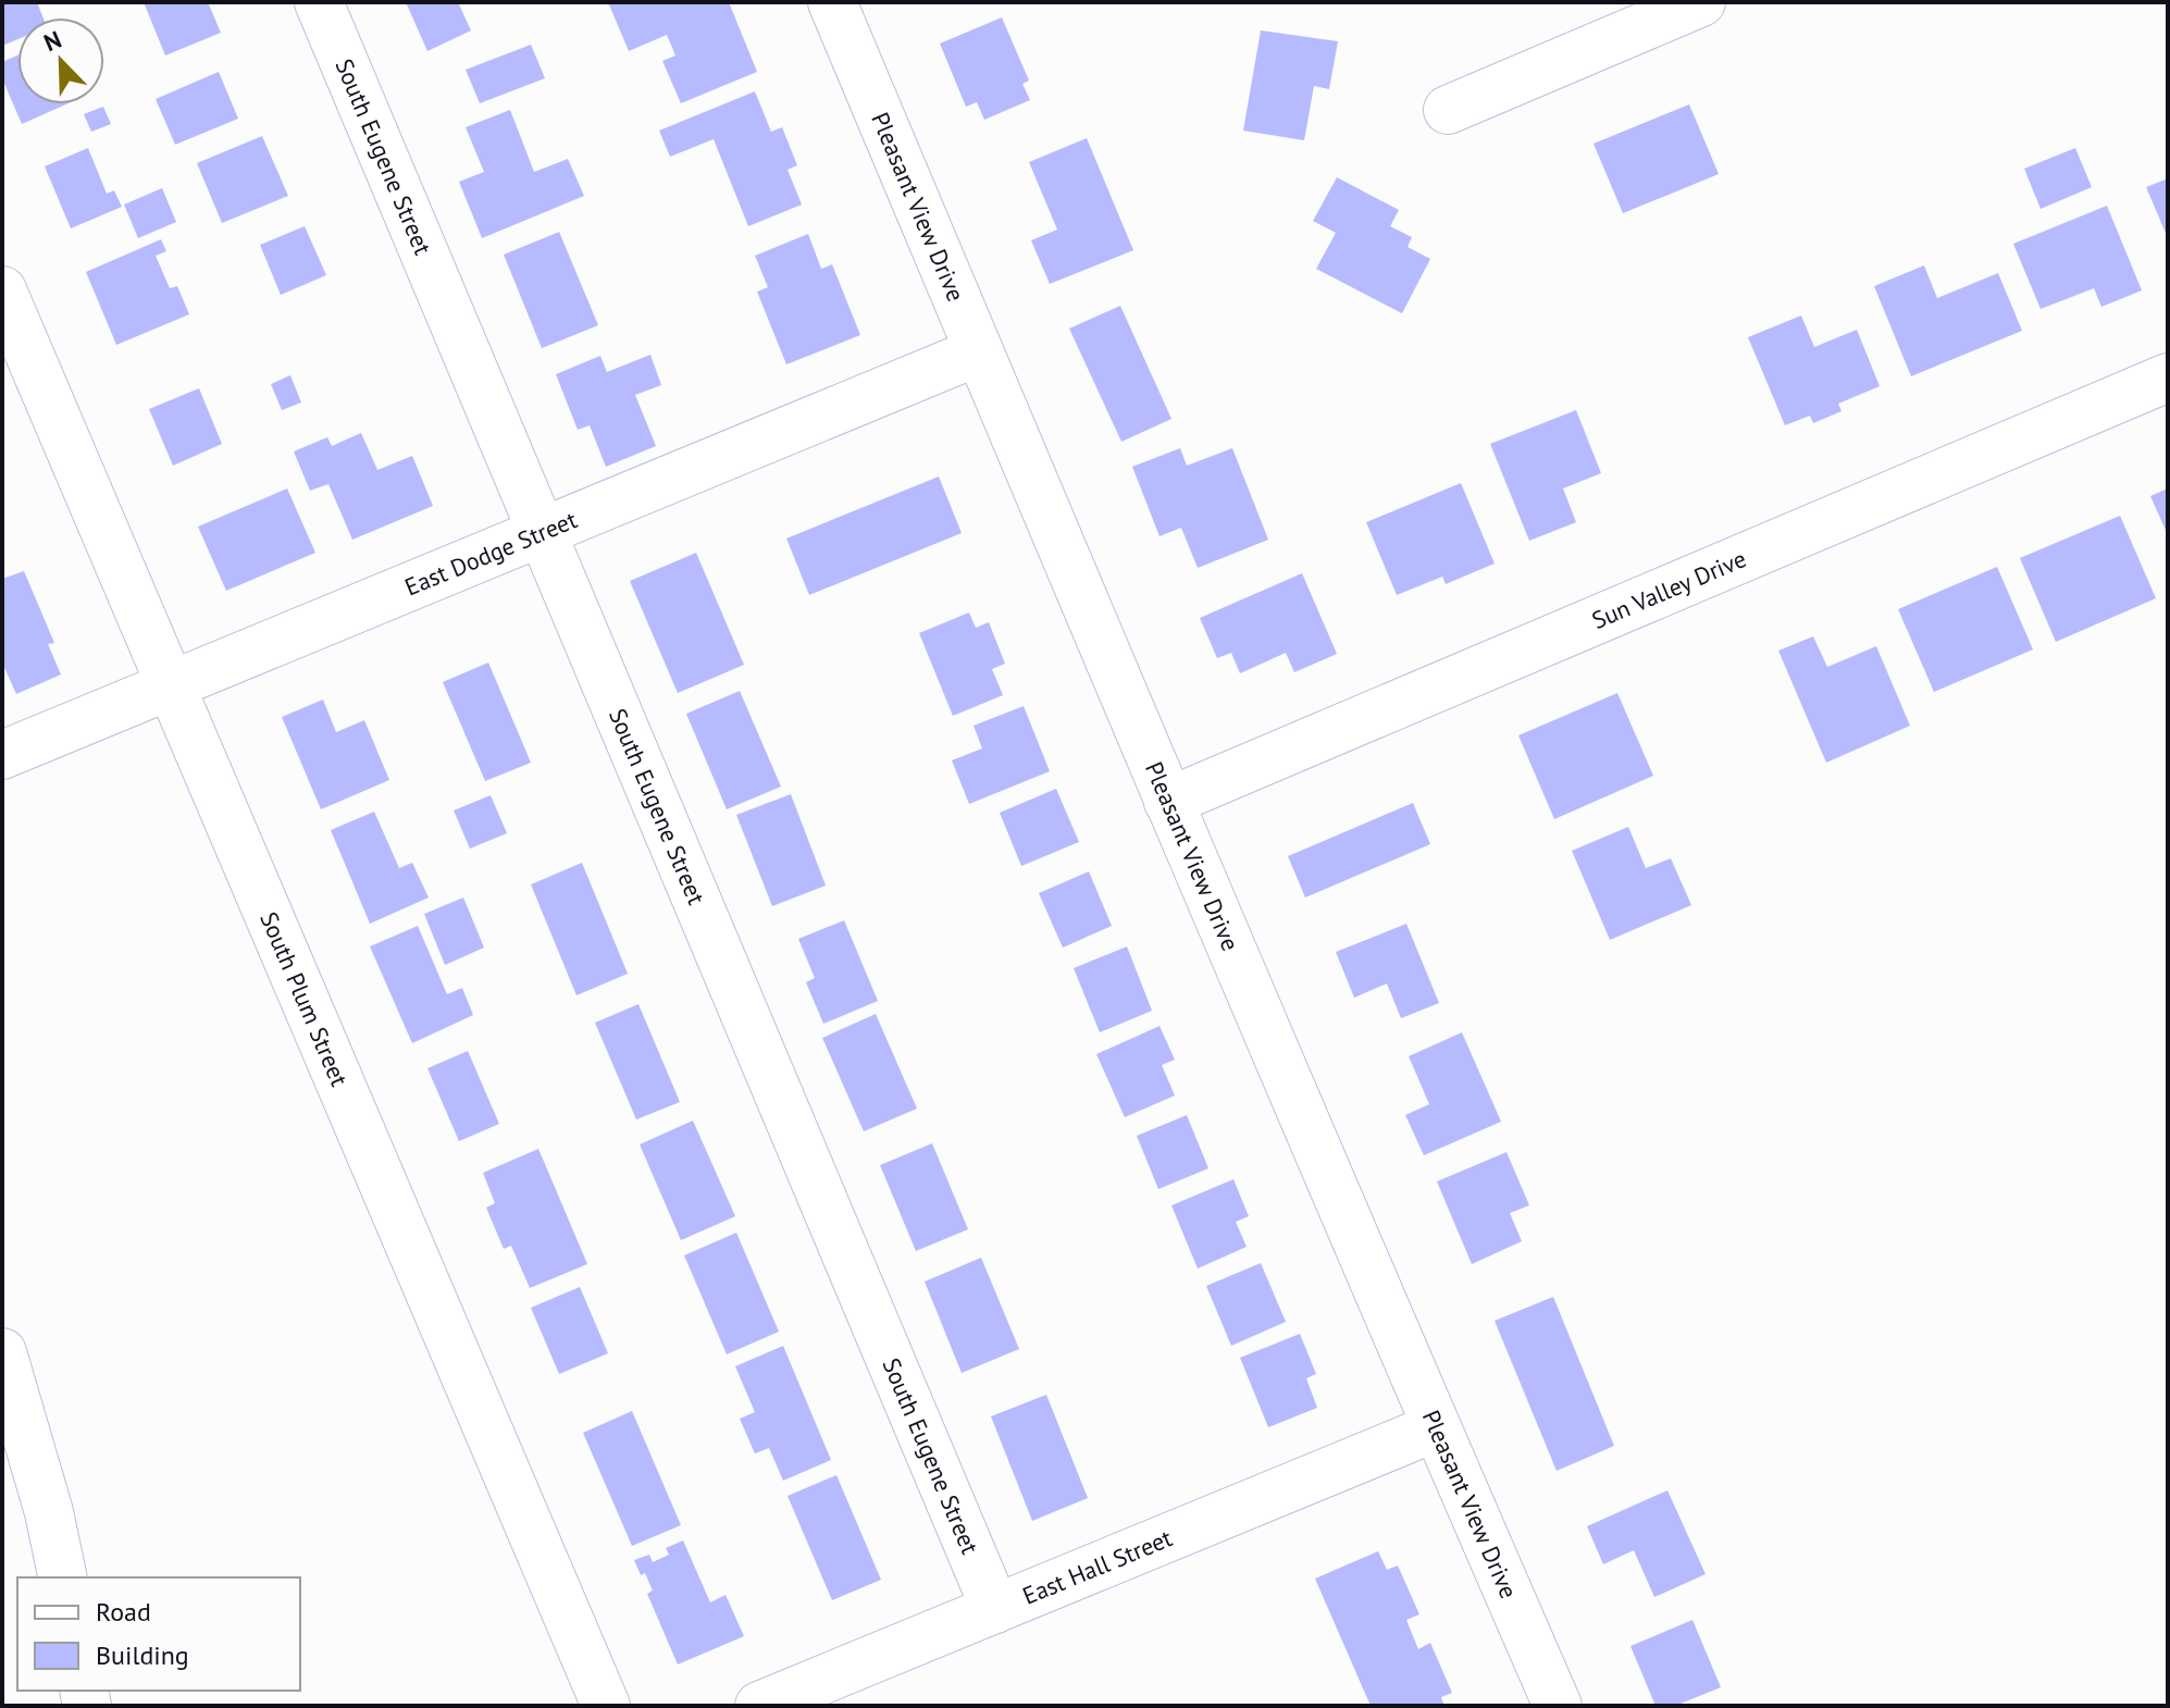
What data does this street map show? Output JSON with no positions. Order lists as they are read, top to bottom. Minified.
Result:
{"streets":{"street":["South Eugene Street","Pleasant View Drive","East Dodge Street","Sun Valley Drive","South Plum Street","East Hall Street"]},"crossings":[["South Eugene Street","East Dodge Street"],["South Eugene Street","East Hall Street"],["Pleasant View Drive","East Dodge Street"],["Pleasant View Drive","Sun Valley Drive"],["Pleasant View Drive","East Hall Street"],["East Dodge Street","South Plum Street"]],"legend":["Road","Building"],"north":"top left"}
